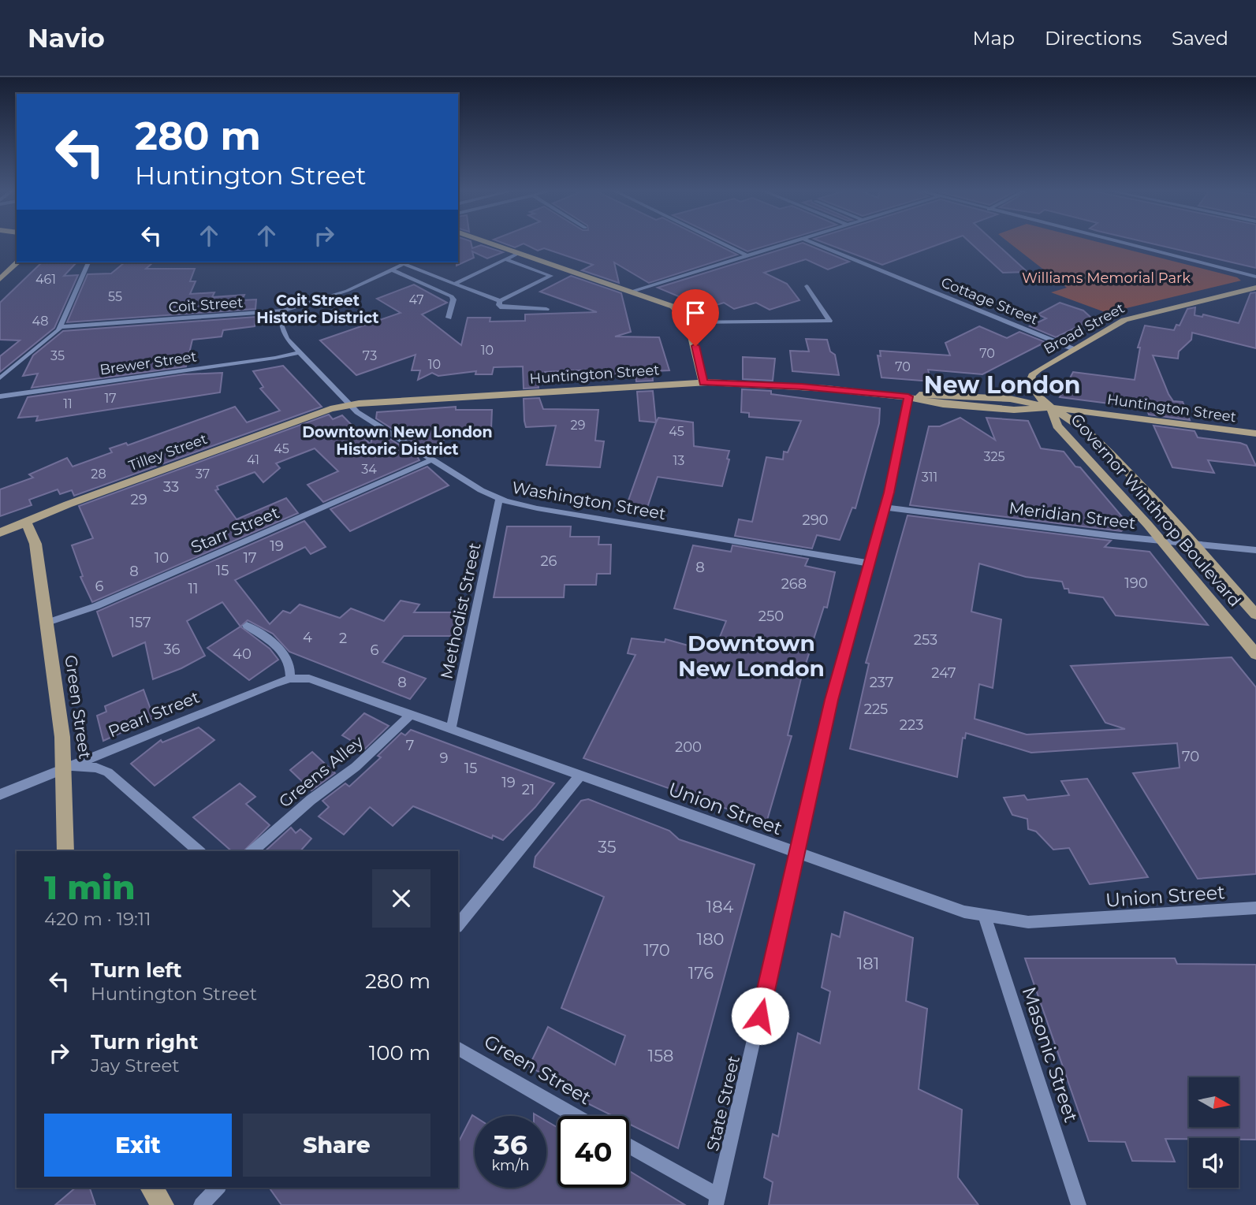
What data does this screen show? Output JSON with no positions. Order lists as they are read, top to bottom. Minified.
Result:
{"streets":{"main road":["Broad Street","Huntington Street","Tilley Street","Governor Winthrop Boulevard","Green Street"],"street":["Cottage Street","Coit Street","Brewer Street","Washington Street","Meridian Street","Starr Street","Methodist Street","Pearl Street","Greens Alley","Union Street","Masonic Street","State Street"]},"crossings":[["Cottage Street","Broad Street"],["Coit Street","Washington Street"],["Broad Street","Huntington Street"],["Broad Street","Governor Winthrop Boulevard"],["Brewer Street","Washington Street"],["Huntington Street","Tilley Street"],["Huntington Street","Washington Street"],["Huntington Street","Governor Winthrop Boulevard"],["Huntington Street","State Street"],["Tilley Street","Washington Street"],["Tilley Street","Green Street"],["Washington Street","Starr Street"],["Washington Street","Methodist Street"],["Washington Street","State Street"],["Governor Winthrop Boulevard","Meridian Street"],["Meridian Street","State Street"],["Starr Street","Green Street"],["Methodist Street","Union Street"],["Green Street","Pearl Street"],["Pearl Street","Union Street"],["Greens Alley","Union Street"],["Union Street","Masonic Street"],["Union Street","State Street"]],"districts":["Coit Street Historic District","New London","Downtown New London Historic District","Downtown New London"],"parks":["Williams Memorial Park"],"house_numbers":["461","55","47","48","10","70","35","73","10","70","17","11","29","45","45","325","41","13","34","28","37","311","33","29","290","19","10","17","26","8","15","8","190","268","6","11","250","157","4","2","253","36","6","40","247","8","237","225","223","7","200","70","9","15","19","21","35","184","180","170","181","176","158"],"north":"right","page":{"header":"Navio","nav":["Map","Directions","Saved"],"turn":["280 m","Huntington Street"],"heading":["1 min","420 m · 19:11"],"list":[{"name":"Turn left","note":"Huntington Street","value":"280 m"},{"name":"Turn right","note":"Jay Street","value":"100 m"}],"buttons":["Exit","Share"],"speed":"36 km/h","limit":"40"}}
